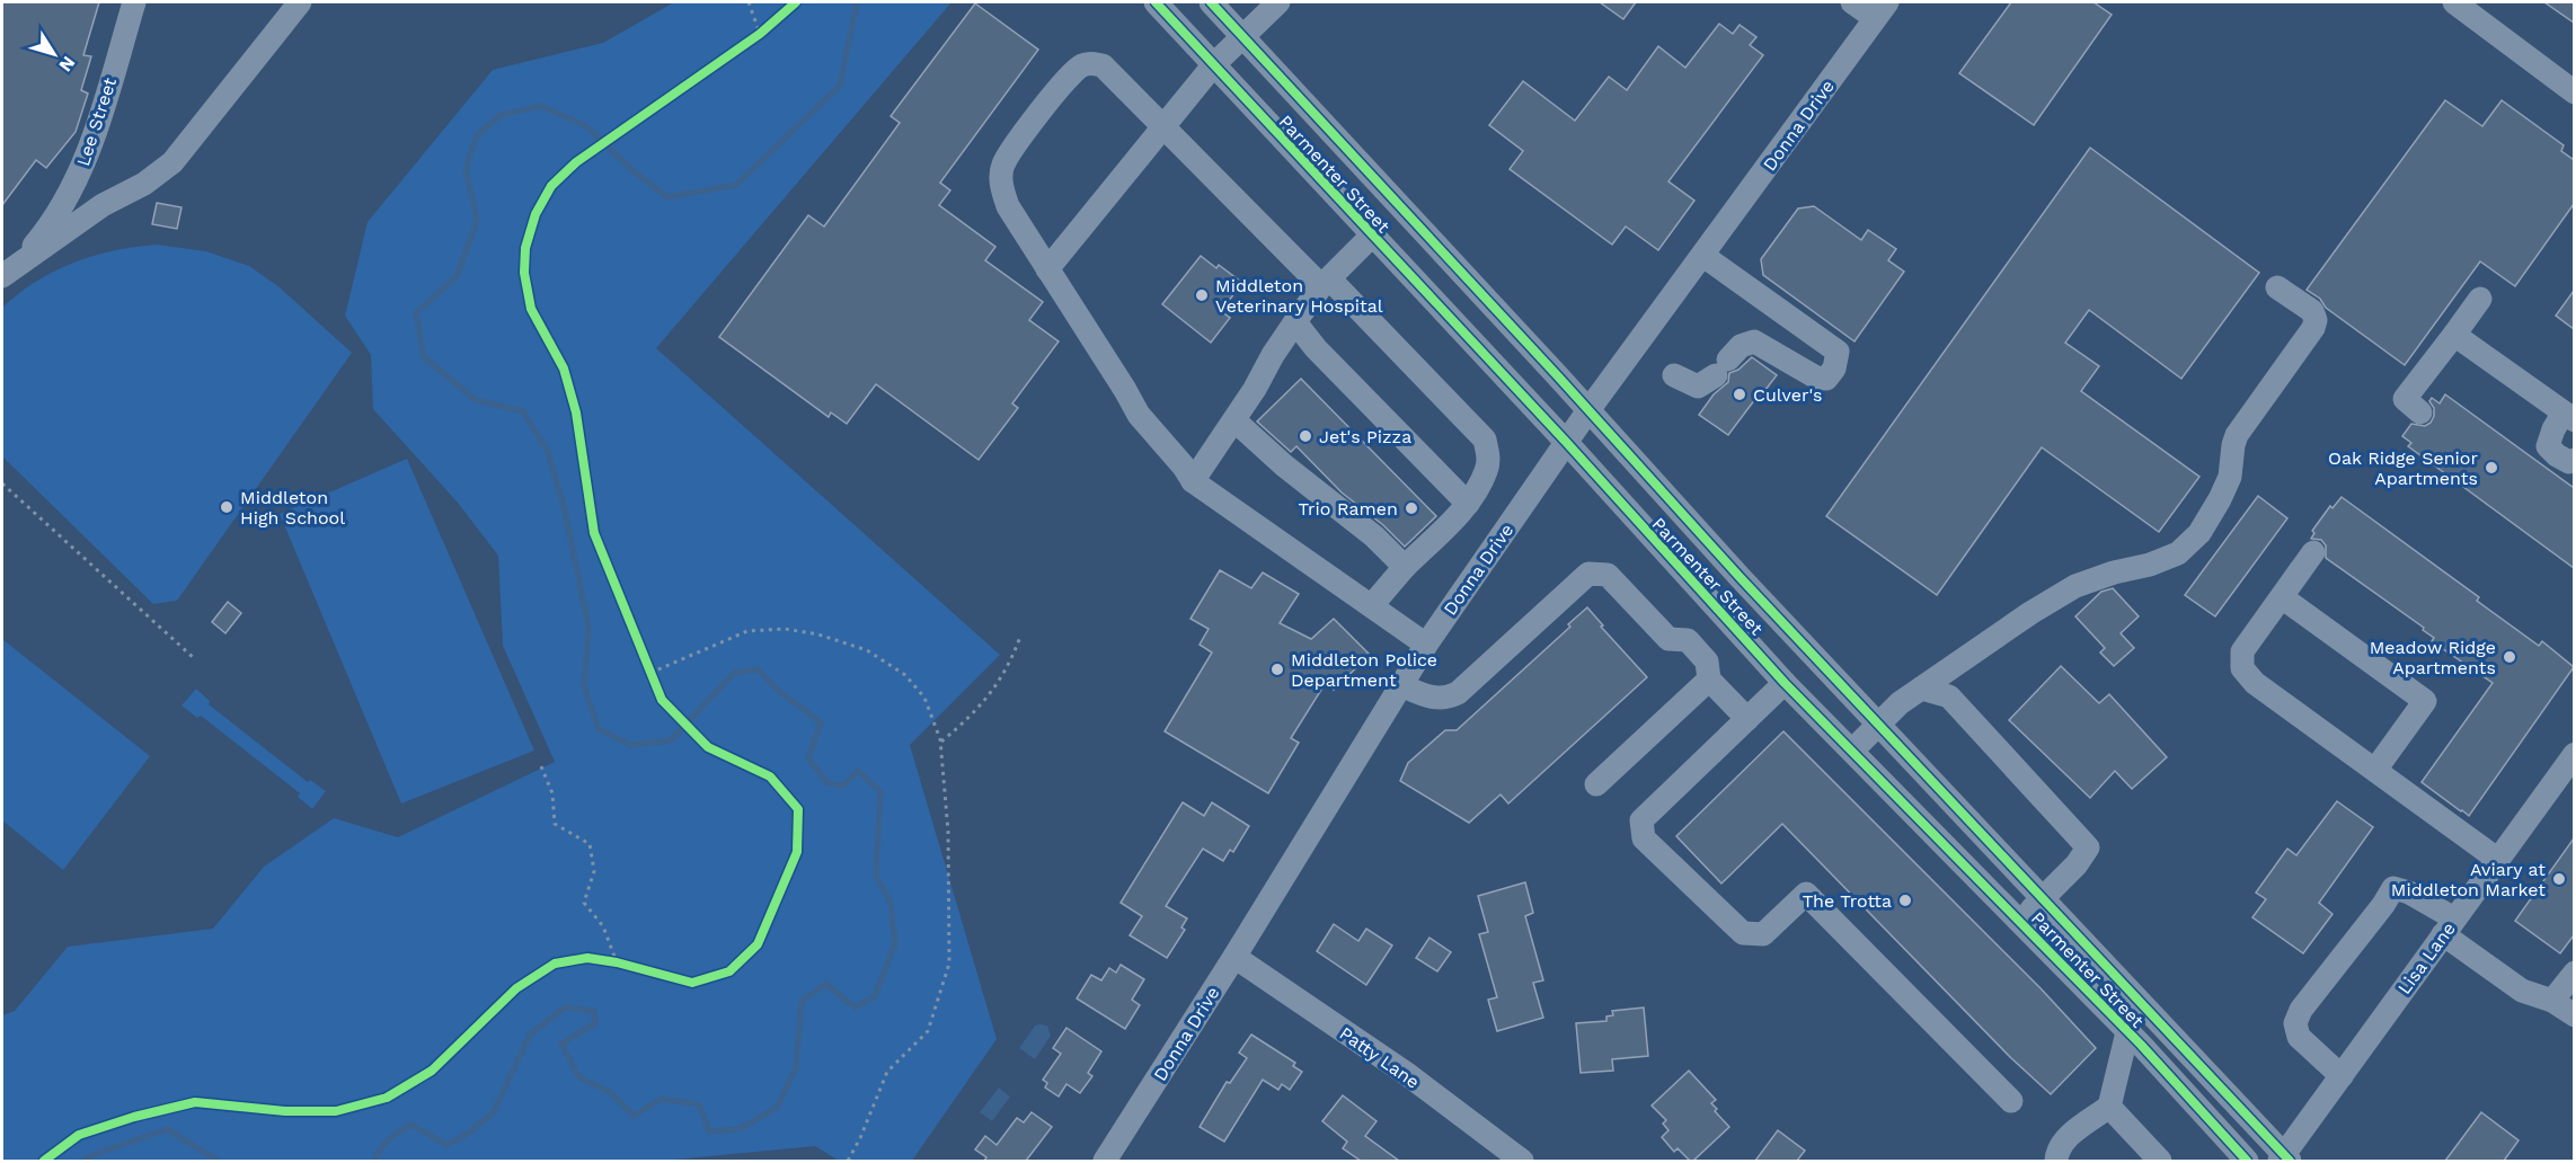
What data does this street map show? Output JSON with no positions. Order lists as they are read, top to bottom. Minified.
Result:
{"streets":{"street":["Lee Street","Donna Drive","Parmenter Street","Lisa Lane","Patty Lane"]},"crossings":[["Donna Drive","Parmenter Street"],["Donna Drive","Patty Lane"],["Parmenter Street","Lisa Lane"]],"places":["Middleton Veterinary Hospital","Culver's","Jet's Pizza","Oak Ridge Senior Apartments","Middleton High School","Trio Ramen","Meadow Ridge Apartments","Middleton Police Department","Aviary at Middleton Market","The Trotta"],"north":"bottom right"}
